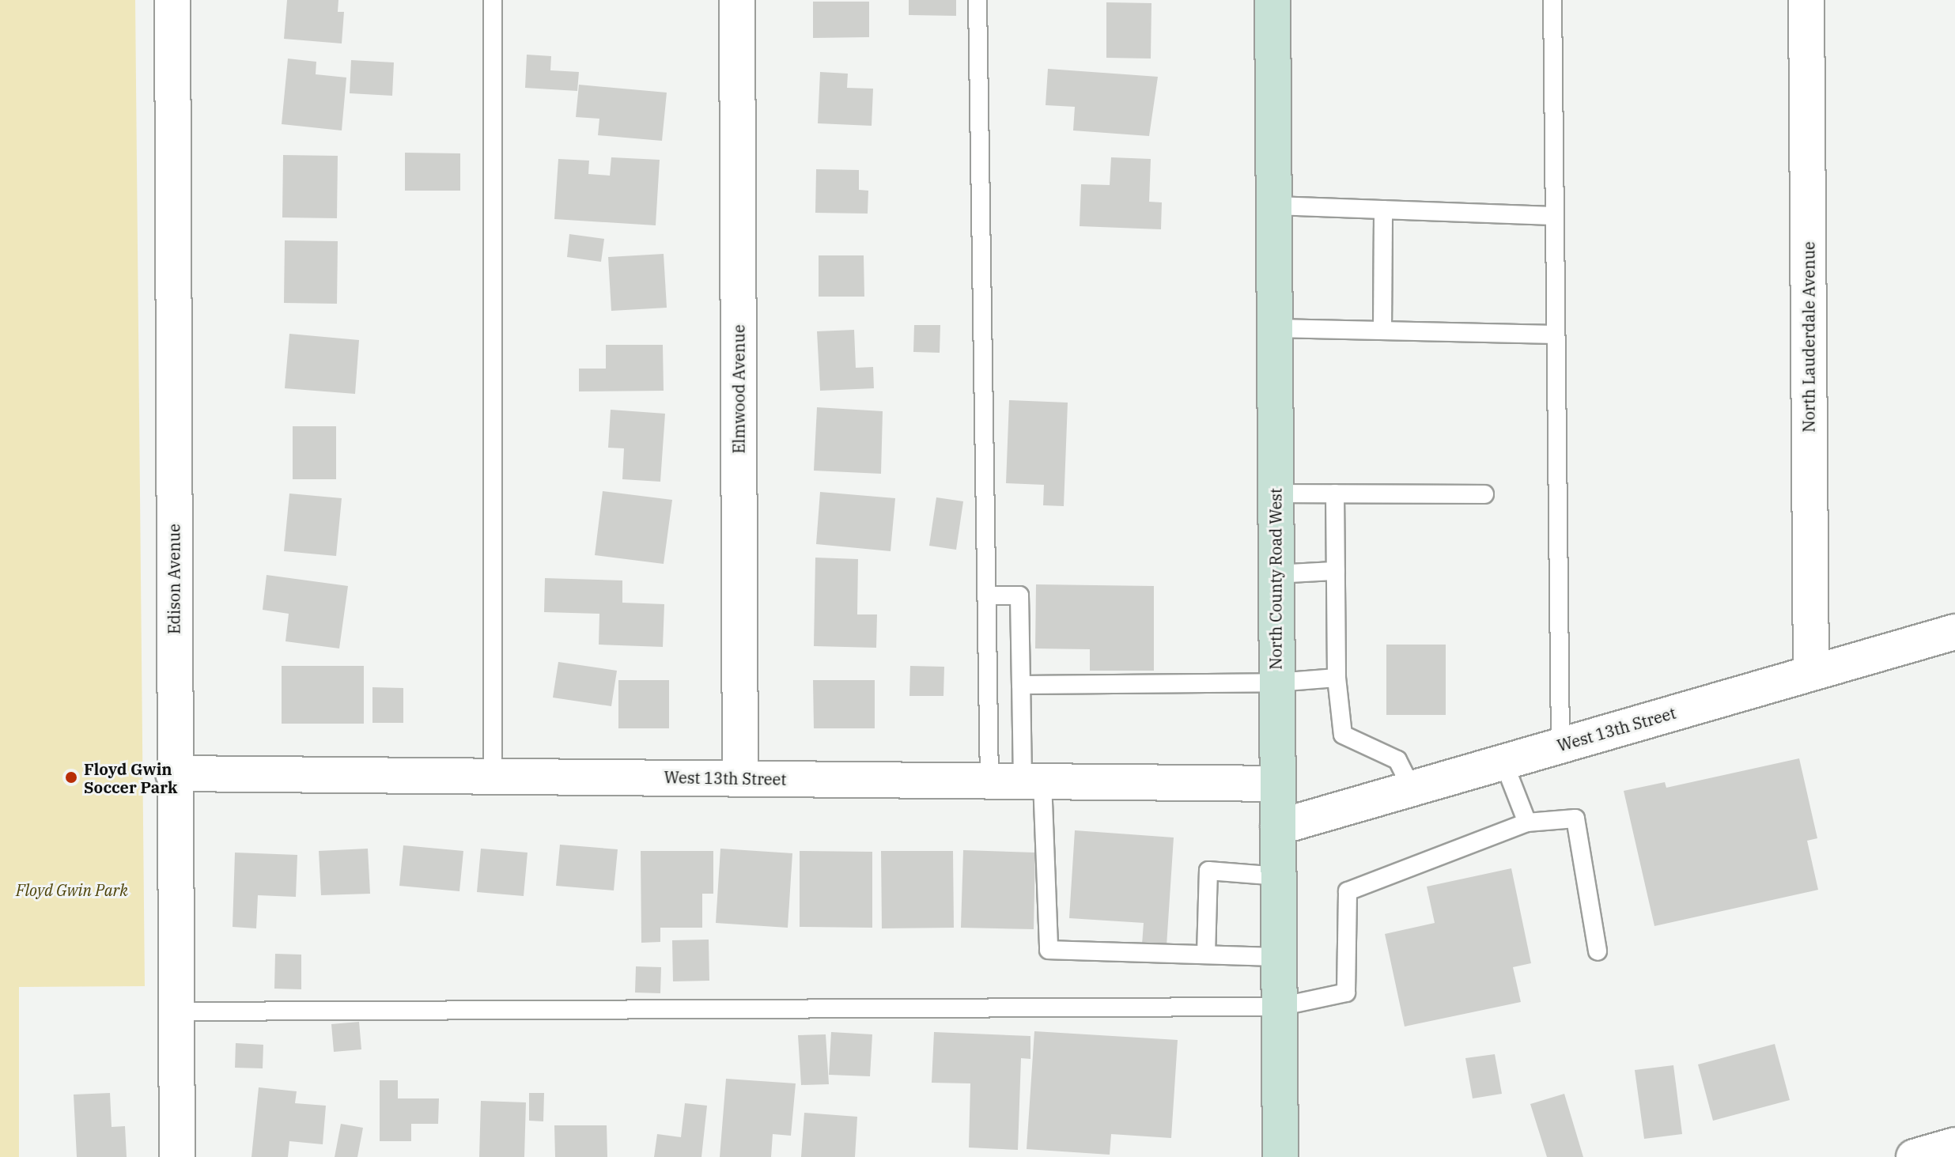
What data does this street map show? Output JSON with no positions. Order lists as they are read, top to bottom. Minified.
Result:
{"streets":{"main road":["North County Road West"],"street":["North Lauderdale Avenue","Elmwood Avenue","Edison Avenue","West 13th Street"]},"crossings":[["North Lauderdale Avenue","West 13th Street"],["Elmwood Avenue","West 13th Street"],["Edison Avenue","West 13th Street"],["North County Road West","West 13th Street"]],"parks":["Floyd Gwin Park"],"places":["Floyd Gwin Soccer Park"]}
